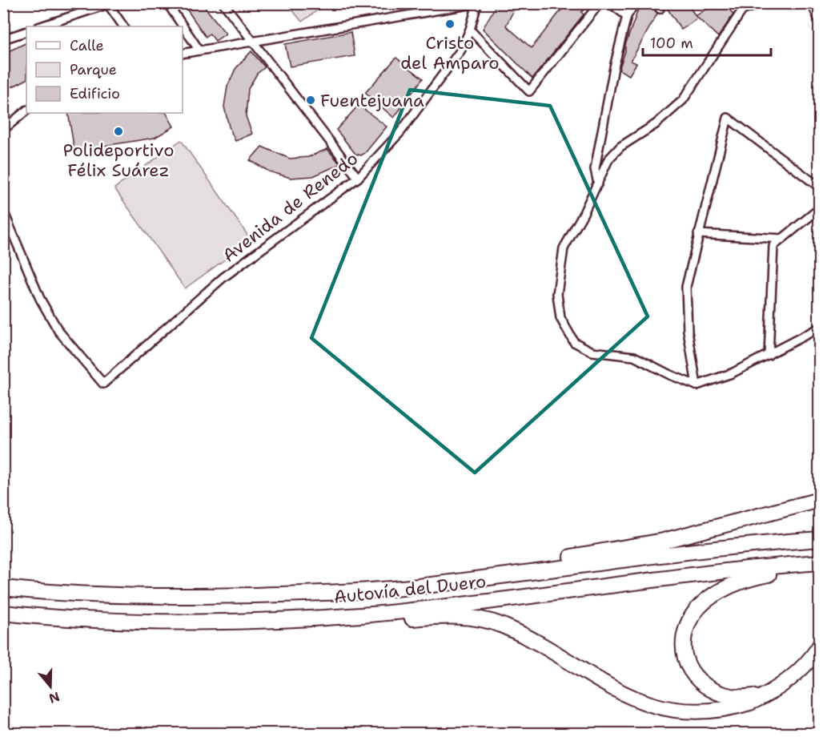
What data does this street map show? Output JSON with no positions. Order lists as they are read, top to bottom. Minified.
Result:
{"streets":{"highway":["Autovía del Duero"],"street":["Avenida de Renedo"]},"places":["Cristo del Amparo","Fuentejuana","Polideportivo Félix Suárez"],"legend":["Calle","Parque","Edificio"],"scale_bar":"100 m","north":"bottom"}
